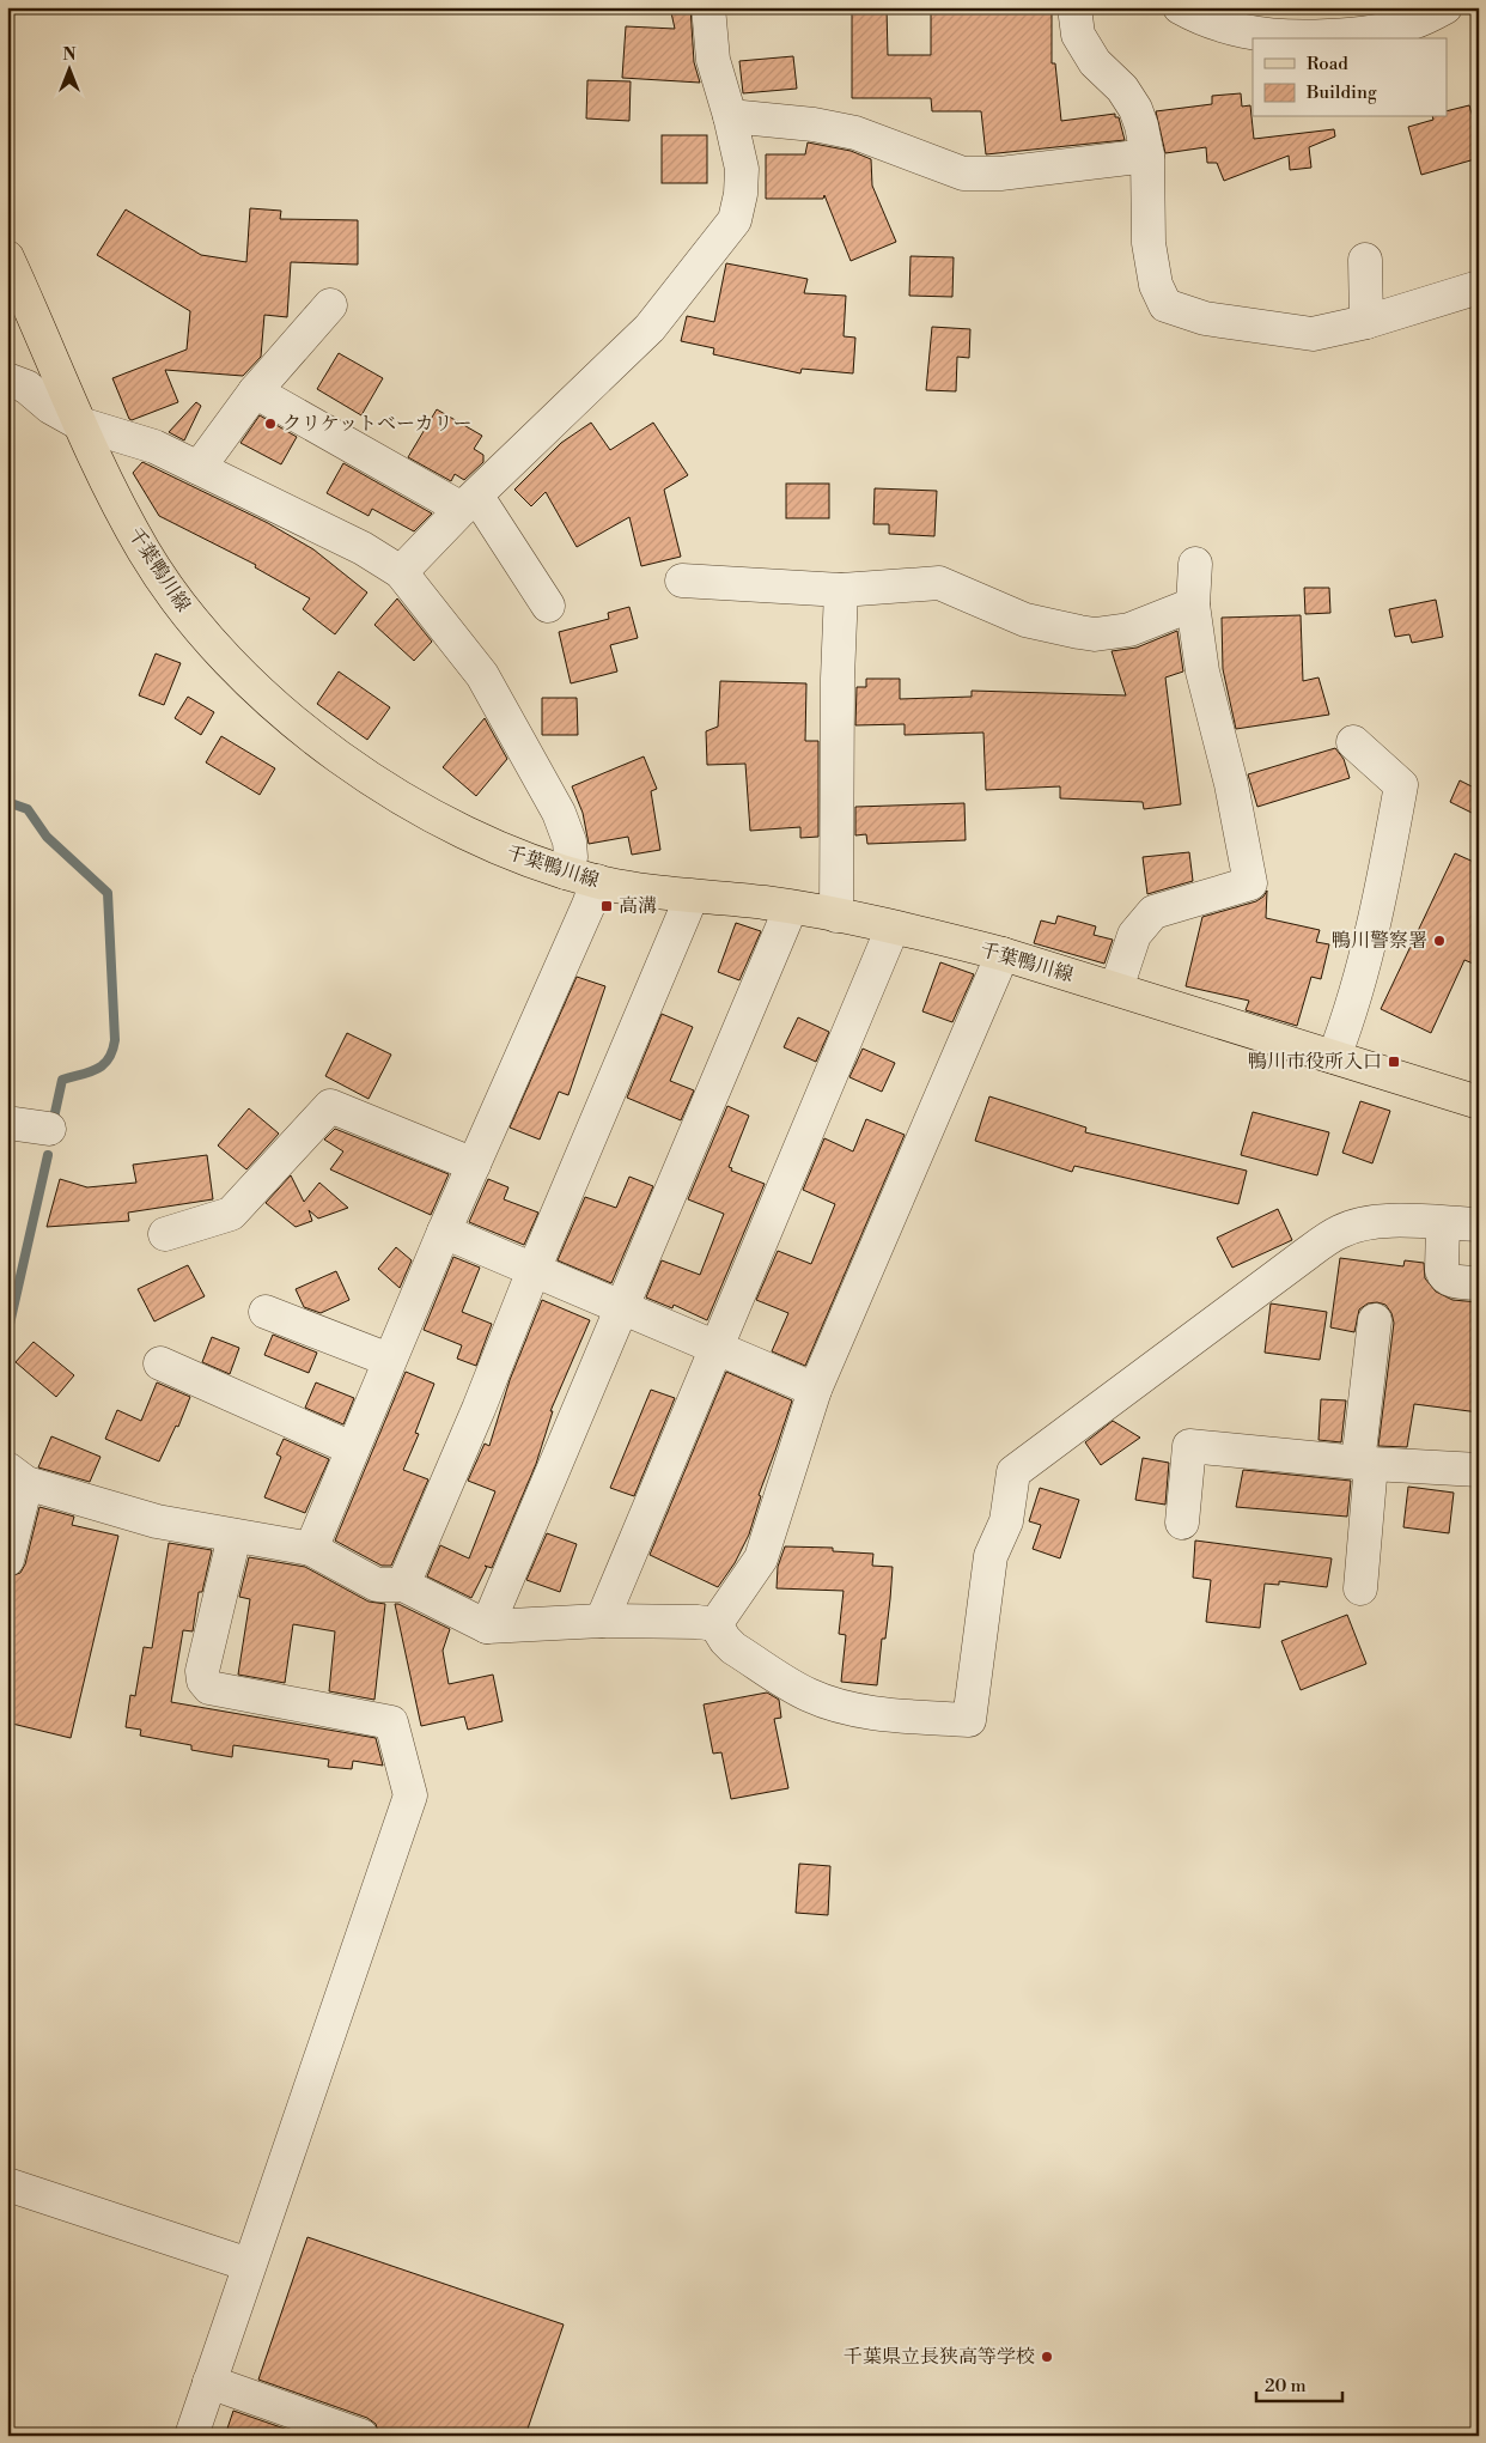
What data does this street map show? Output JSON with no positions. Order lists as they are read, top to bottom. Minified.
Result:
{"streets":{"main road":["千葉鴨川線"]},"places":{"other":["クリケットベーカリー","鴨川警察署","千葉県立長狭高等学校"],"transit":["高溝","鴨川市役所入口"]},"legend":["Road","Building"],"scale_bar":"20 m","north":"top"}
